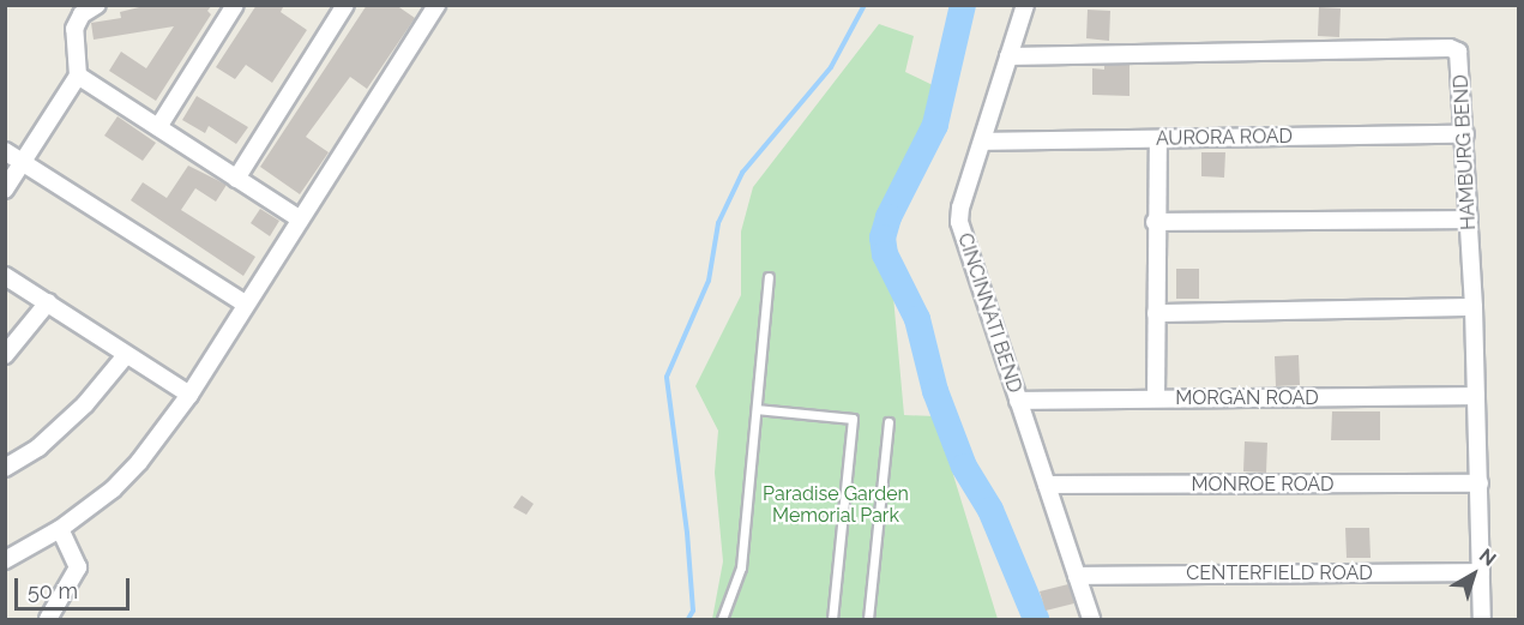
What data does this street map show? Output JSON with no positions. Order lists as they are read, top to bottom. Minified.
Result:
{"streets":{"street":["AURORA ROAD","HAMBURG BEND","CINCINNATI BEND","MORGAN ROAD","MONROE ROAD","CENTERFIELD ROAD"]},"crossings":[["AURORA ROAD","HAMBURG BEND"],["AURORA ROAD","CINCINNATI BEND"],["HAMBURG BEND","CINCINNATI BEND"],["HAMBURG BEND","MORGAN ROAD"],["HAMBURG BEND","MONROE ROAD"],["HAMBURG BEND","CENTERFIELD ROAD"],["CINCINNATI BEND","MORGAN ROAD"],["CINCINNATI BEND","MONROE ROAD"],["CINCINNATI BEND","CENTERFIELD ROAD"]],"parks":["Paradise Garden Memorial Park"],"scale_bar":"50 m","north":"top right"}
